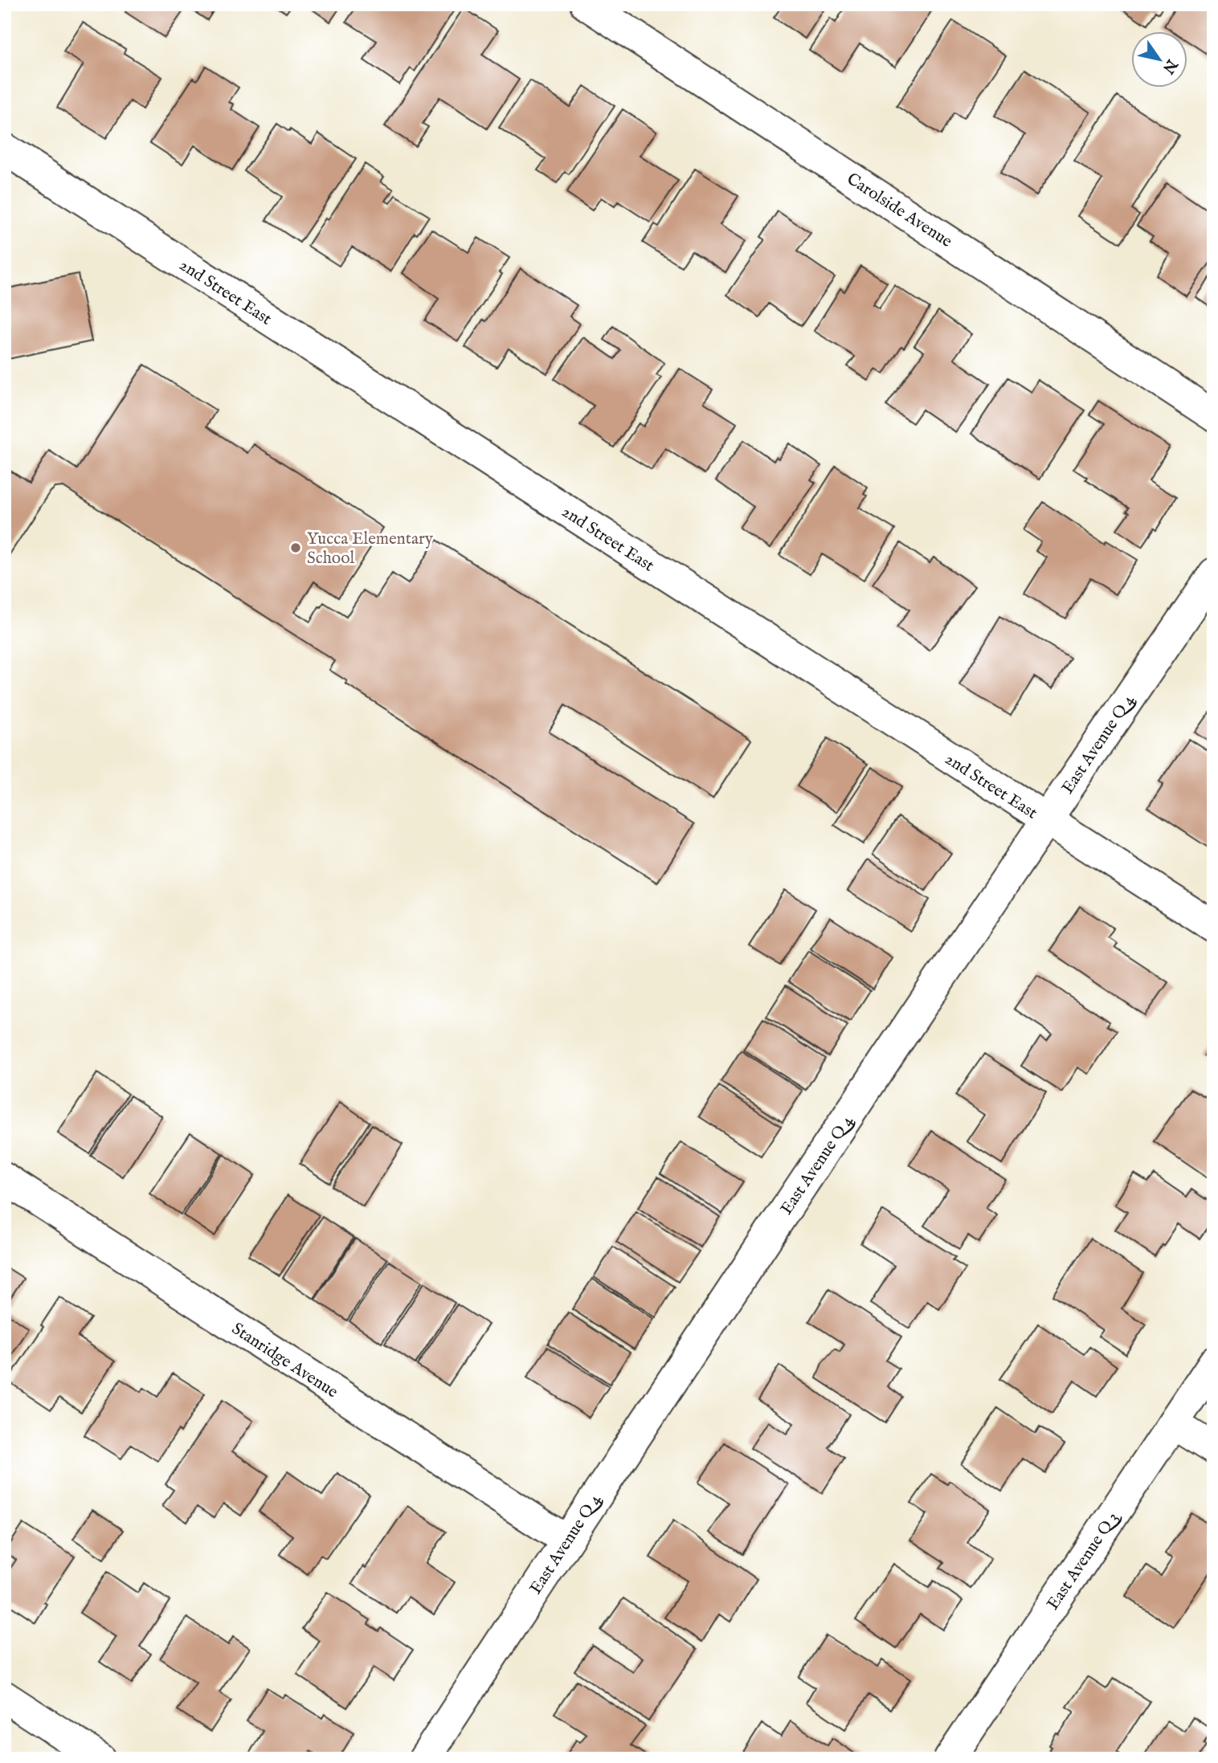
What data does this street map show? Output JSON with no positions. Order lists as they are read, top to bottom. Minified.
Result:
{"streets":{"street":["Carolside Avenue","2nd Street East","East Avenue Q 4","Stanridge Avenue","East Avenue Q 3"]},"crossings":[["2nd Street East","East Avenue Q 4"],["East Avenue Q 4","Stanridge Avenue"]],"places":["Yucca Elementary School"],"north":"bottom right"}
